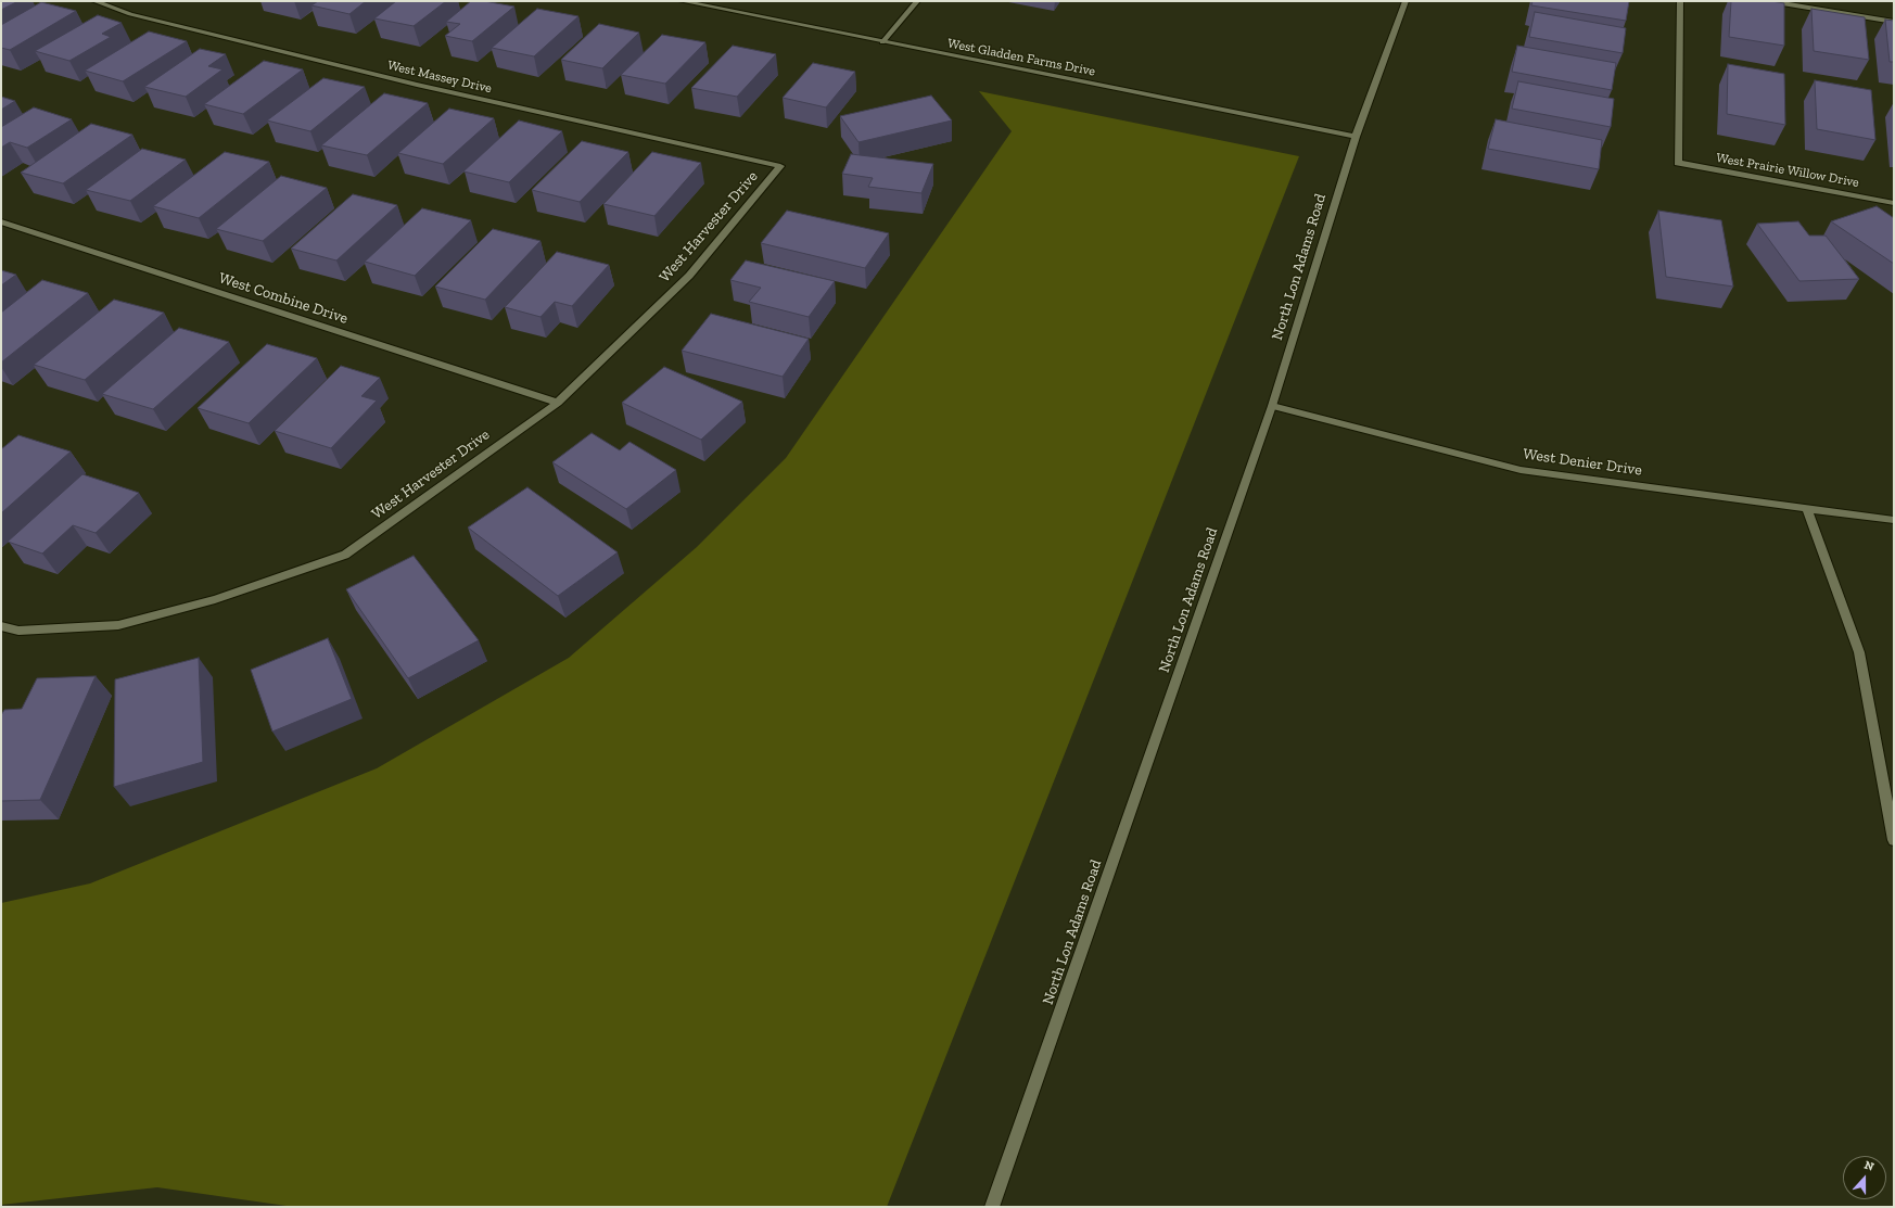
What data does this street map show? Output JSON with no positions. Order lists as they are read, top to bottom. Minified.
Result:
{"streets":{"street":["West Gladden Farms Drive","West Massey Drive","West Prairie Willow Drive","West Harvester Drive","North Lon Adams Road","West Combine Drive","West Denier Drive"]},"crossings":[["West Gladden Farms Drive","North Lon Adams Road"],["West Massey Drive","West Harvester Drive"],["West Harvester Drive","West Combine Drive"],["North Lon Adams Road","West Denier Drive"]],"north":"top"}
